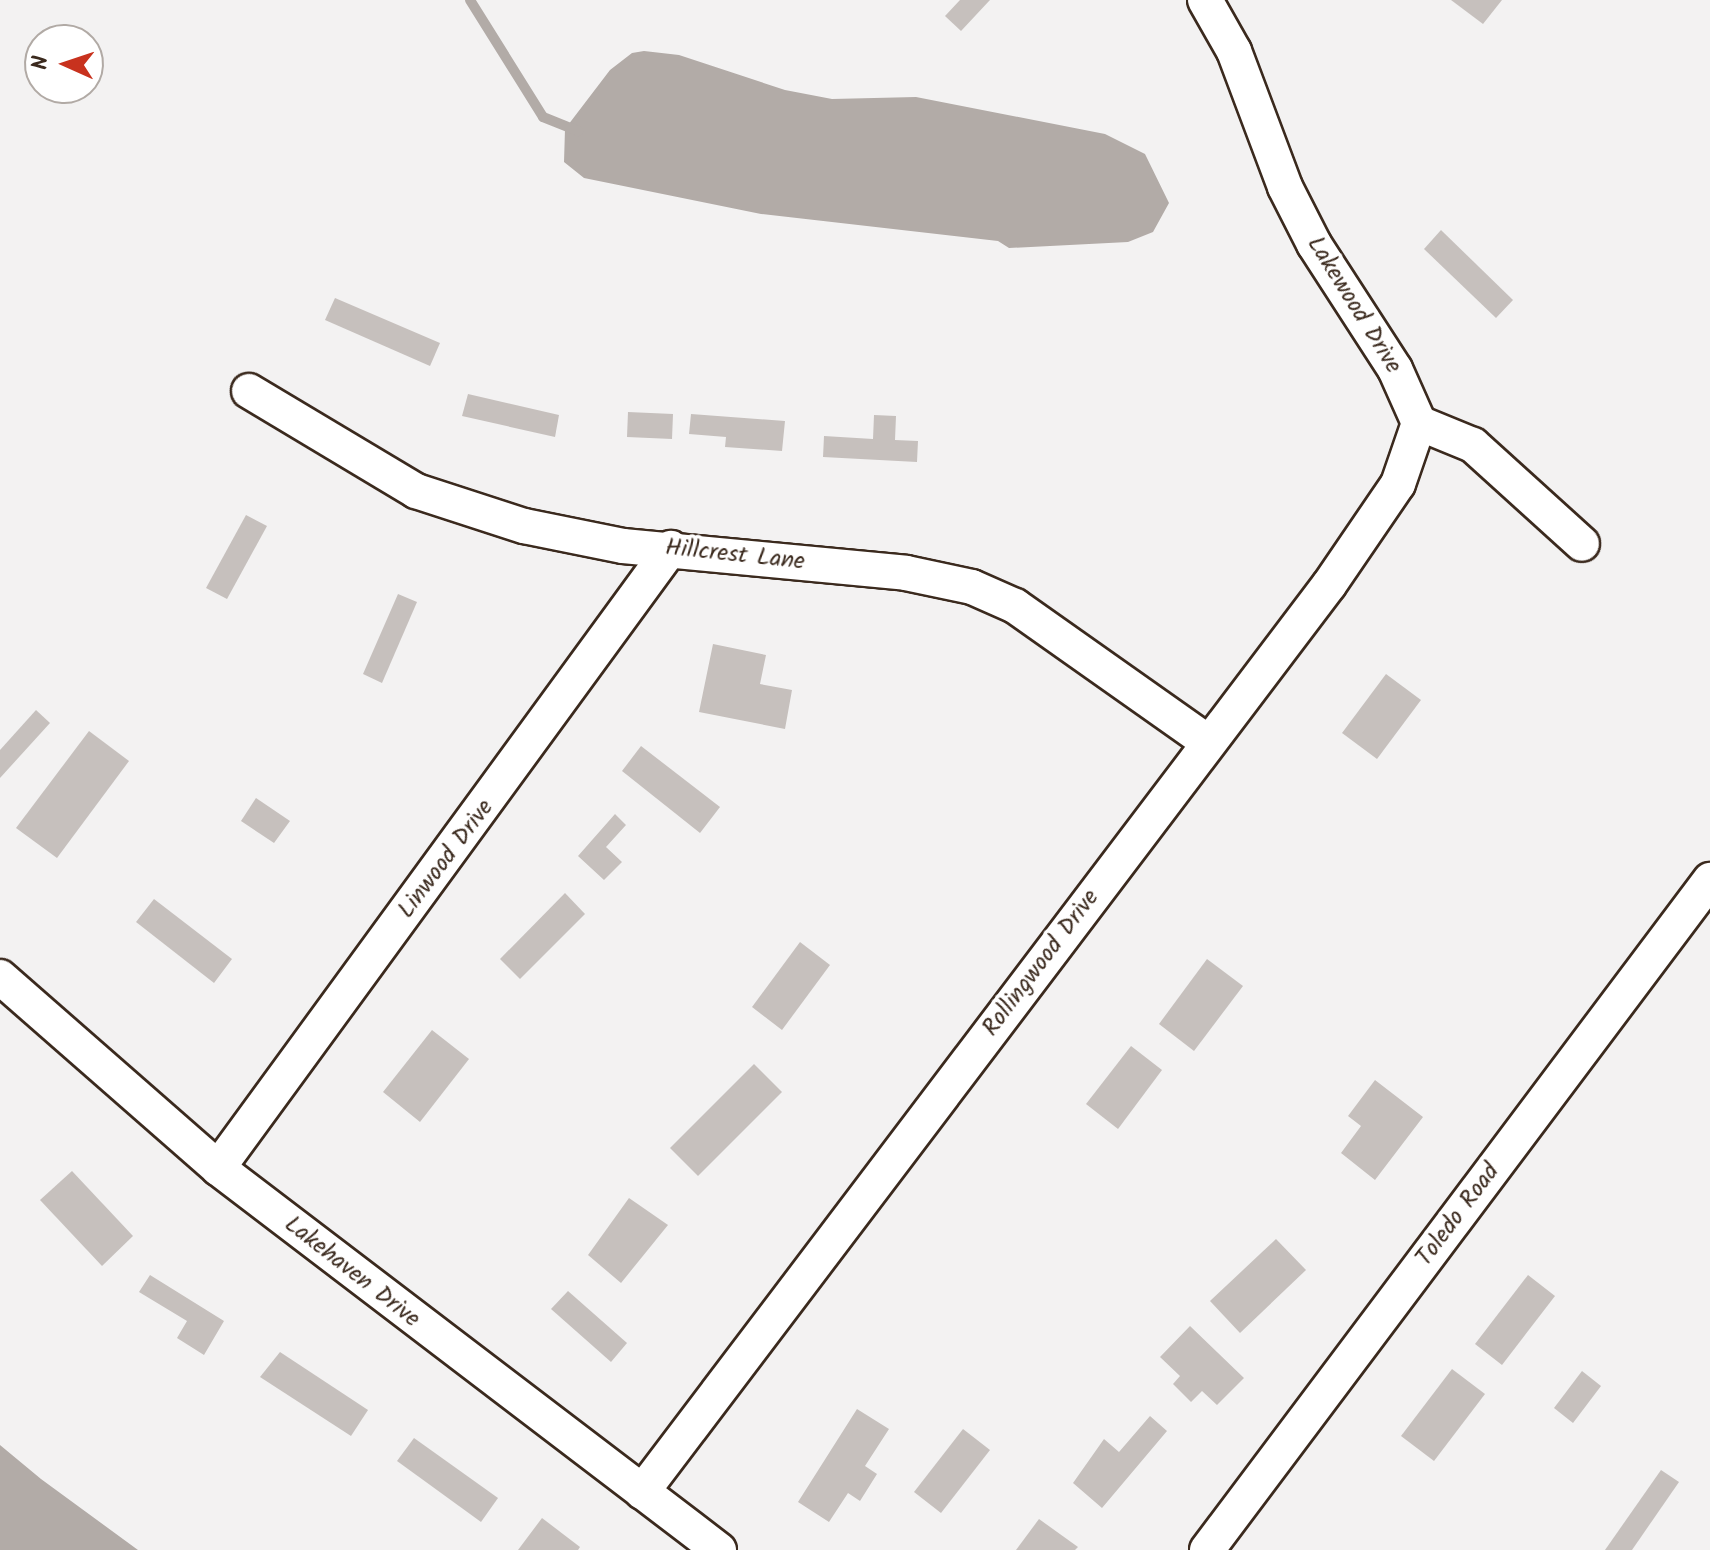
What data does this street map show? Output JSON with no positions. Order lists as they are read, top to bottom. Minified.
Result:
{"streets":{"street":["Lakewood Drive","Hillcrest Lane","Linwood Drive","Rollingwood Drive","Toledo Road","Lakehaven Drive"]},"crossings":[["Lakewood Drive","Rollingwood Drive"],["Hillcrest Lane","Linwood Drive"],["Hillcrest Lane","Rollingwood Drive"],["Linwood Drive","Lakehaven Drive"],["Rollingwood Drive","Lakehaven Drive"]],"north":"left"}
